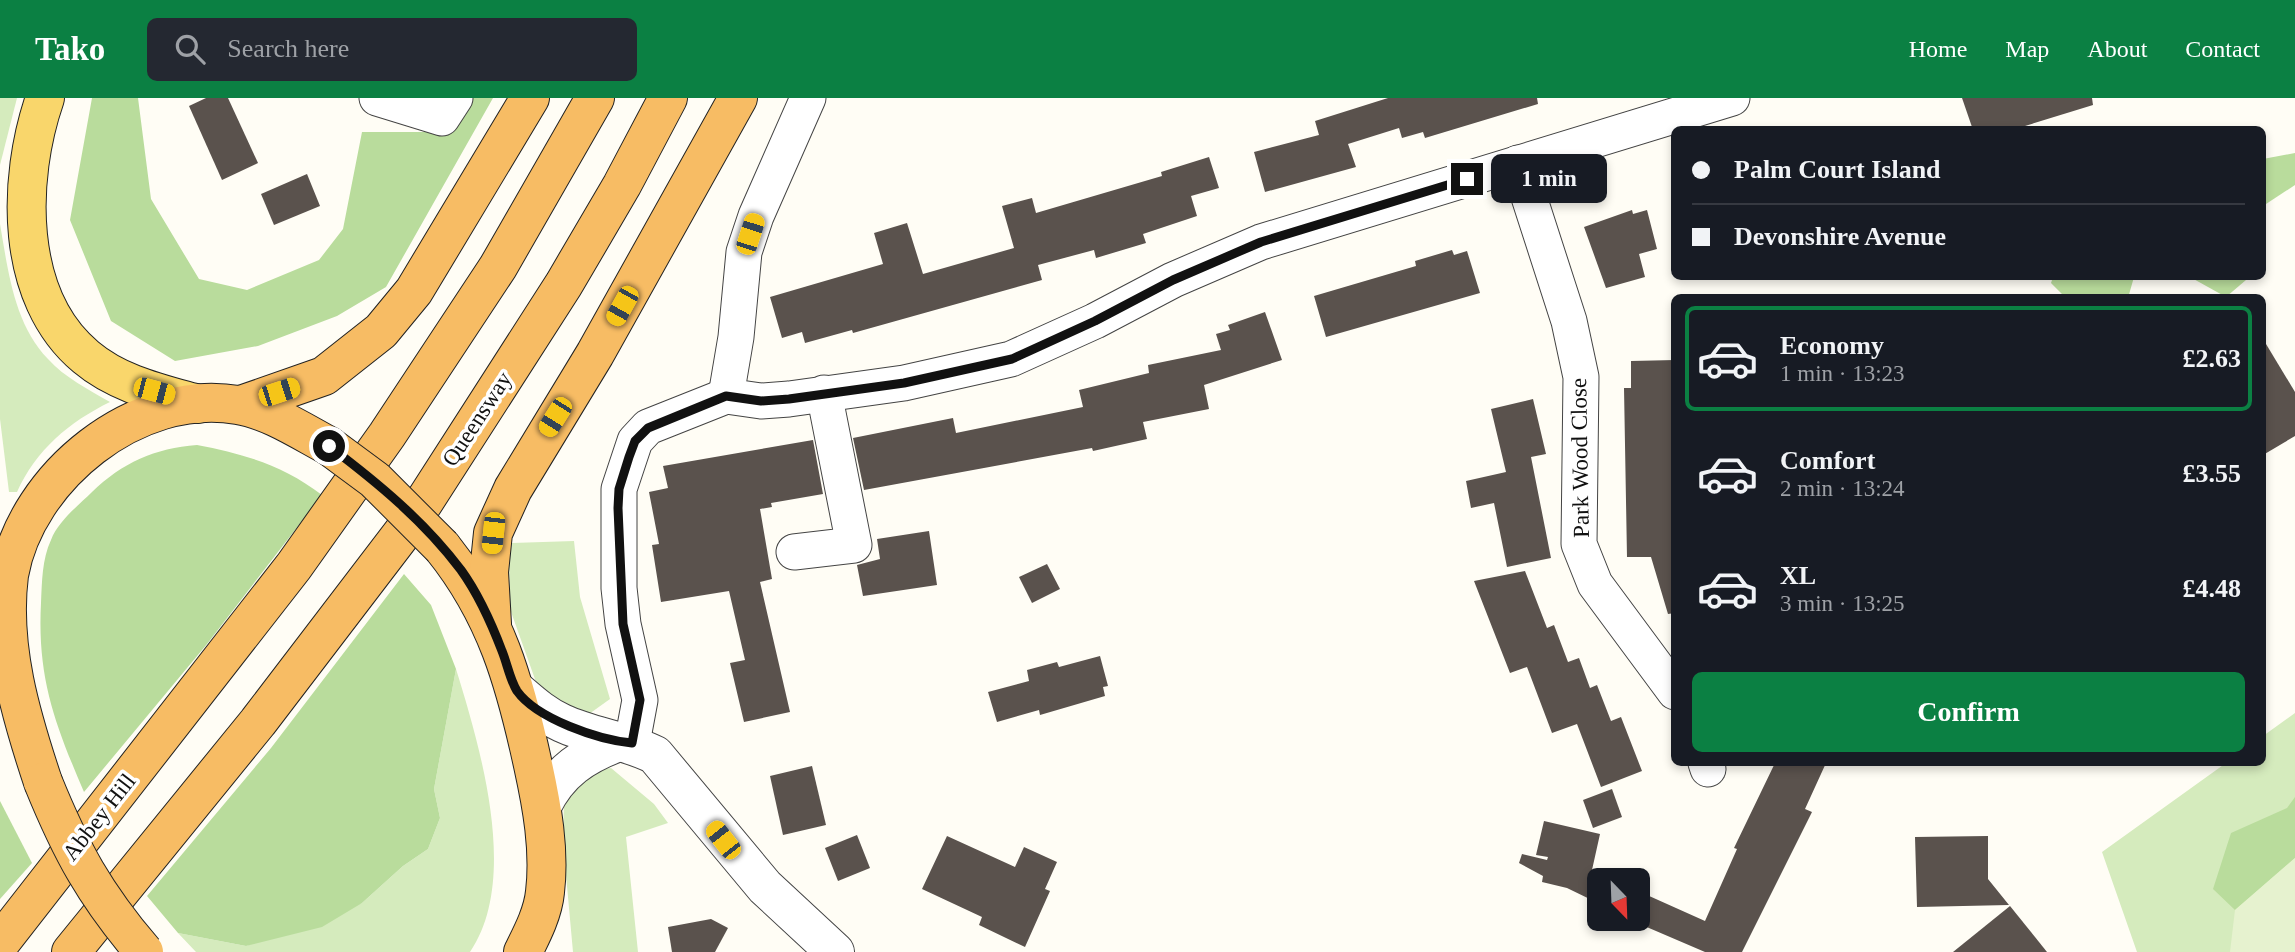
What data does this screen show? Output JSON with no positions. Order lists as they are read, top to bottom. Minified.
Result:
{"streets":{"highway":["Queensway","Abbey Hill"],"street":["Park Wood Close"]},"north":"bottom right","page":{"header":"Tako","search":"Search here","nav":["Home","Map","About","Contact"],"banner":["Palm Court Island","Devonshire Avenue"],"bubble":"1 min","list":[{"name":"Economy","note":"1 min · 13:23","value":"£2.63"},{"name":"Comfort","note":"2 min · 13:24","value":"£3.55"},{"name":"XL","note":"3 min · 13:25","value":"£4.48"}],"buttons":"Confirm"}}
